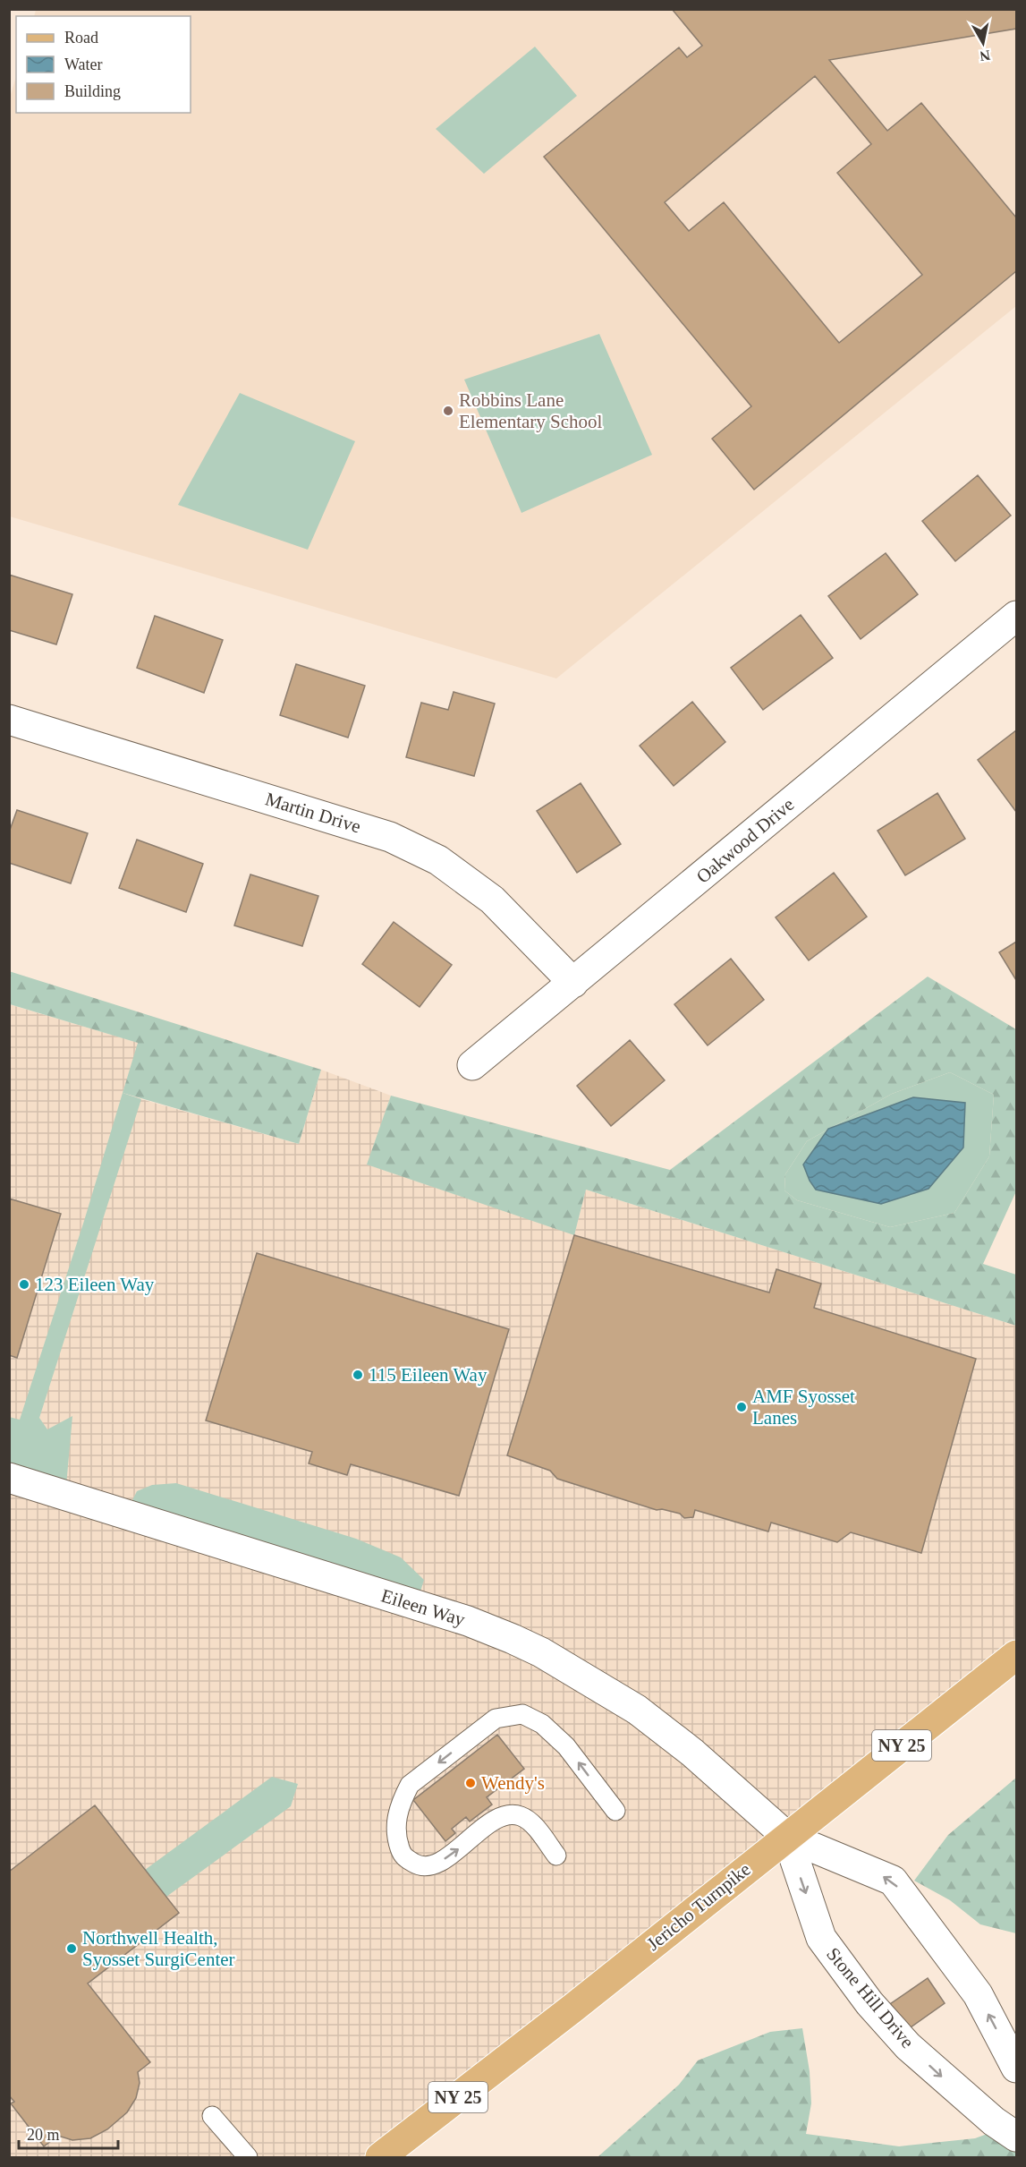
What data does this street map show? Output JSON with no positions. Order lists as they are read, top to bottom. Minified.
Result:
{"streets":{"main road":["NY 25","Jericho Turnpike"],"street":["Martin Drive","Oakwood Drive","Eileen Way","Stone Hill Drive"]},"crossings":[["Martin Drive","Oakwood Drive"],["Eileen Way","Jericho Turnpike"],["Eileen Way","Stone Hill Drive"],["Jericho Turnpike","Stone Hill Drive"]],"places":["Robbins Lane Elementary School","123 Eileen Way","115 Eileen Way","AMF Syosset Lanes","Wendy's","Northwell Health, Syosset SurgiCenter"],"legend":["Road","Water","Building"],"scale_bar":"20 m","north":"bottom"}
